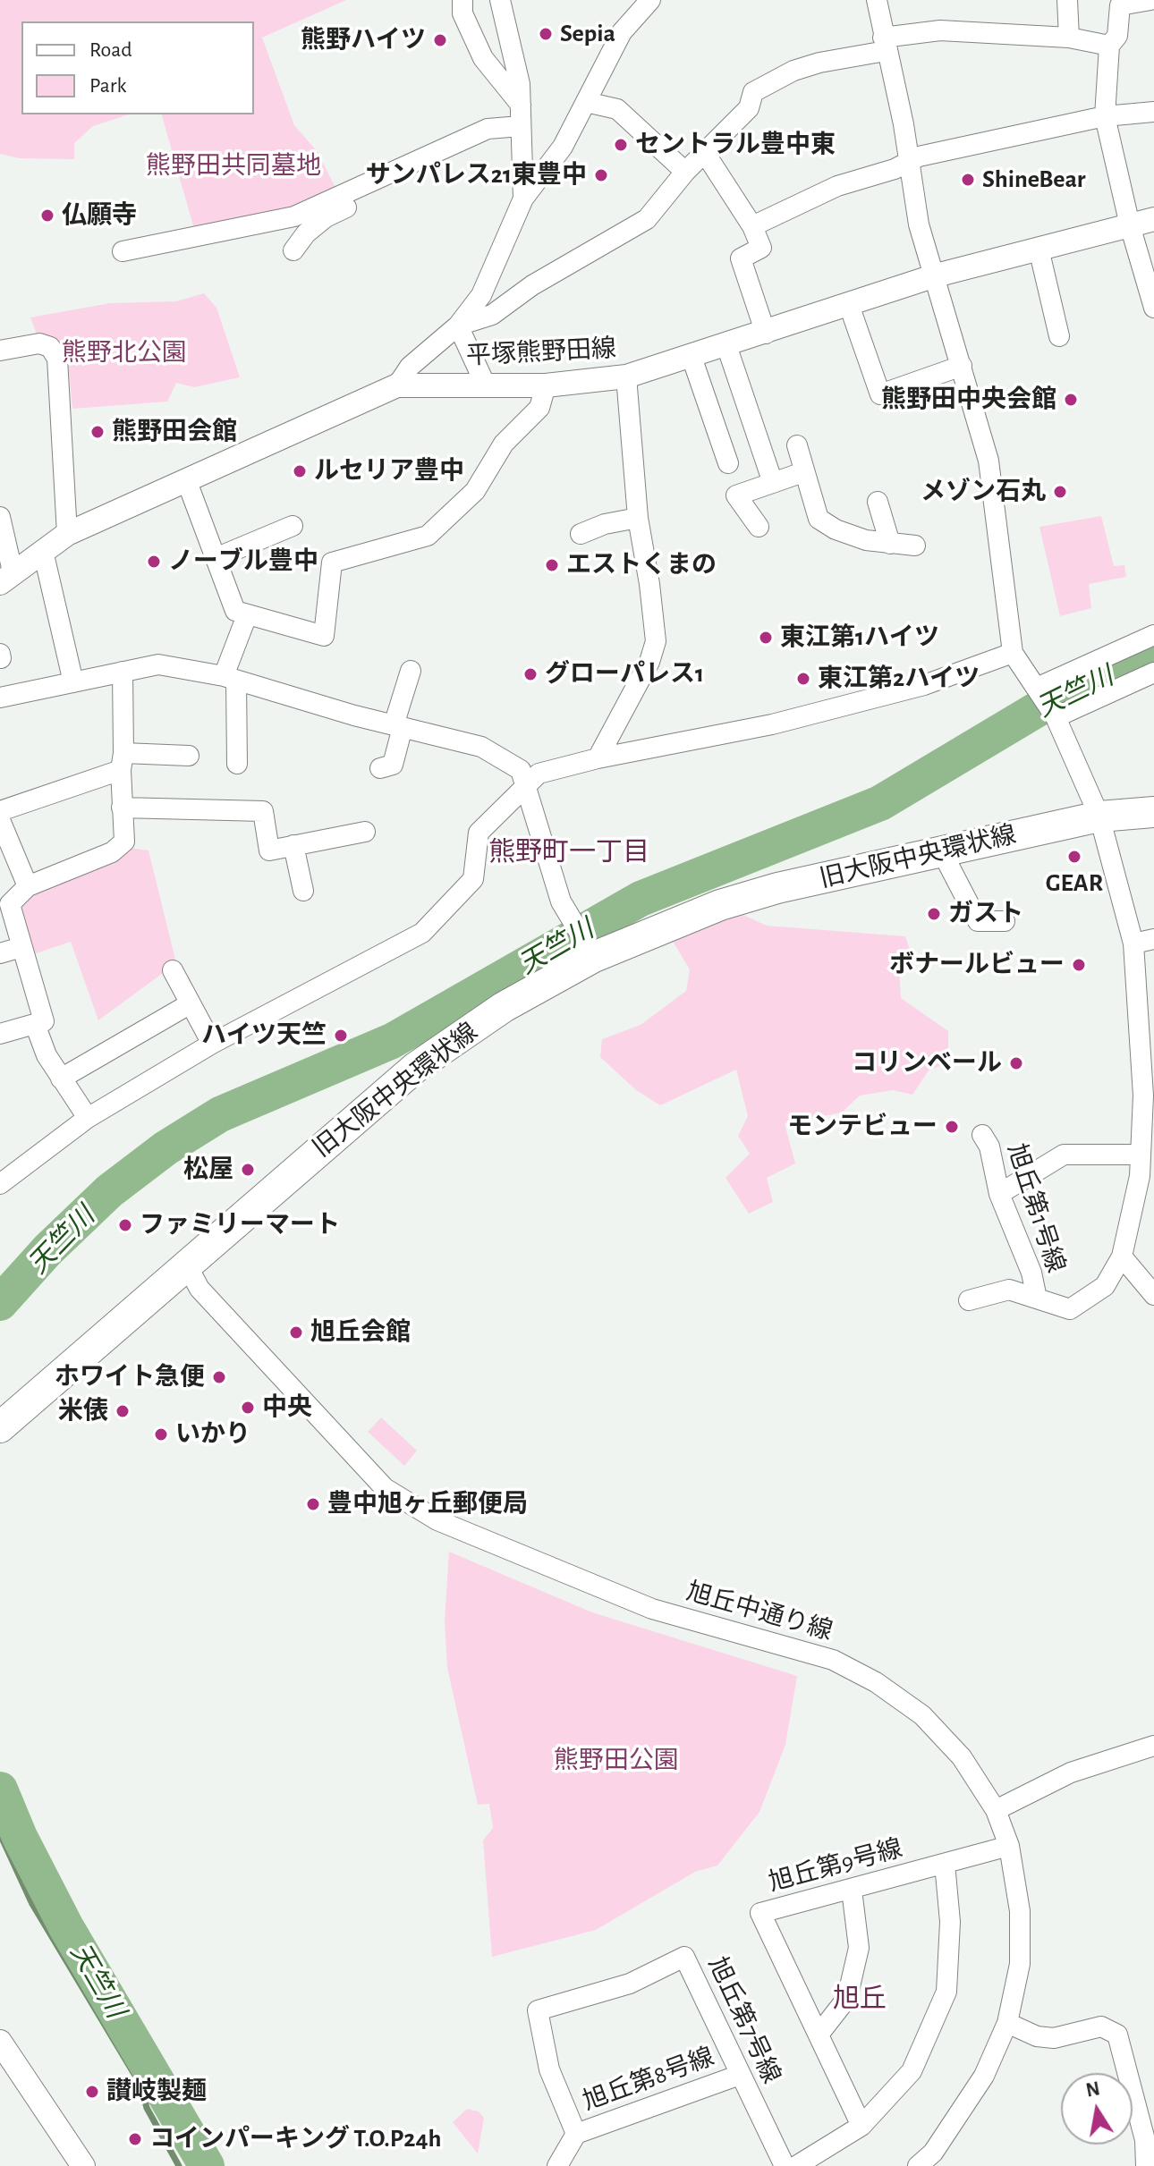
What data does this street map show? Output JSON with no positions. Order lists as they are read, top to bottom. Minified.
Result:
{"streets":{"main road":["旧大阪中央環状線"],"street":["平塚熊野田線","旭丘第1号線","旭丘中通り線","旭丘第9号線","旭丘第7号線","旭丘第8号線"]},"crossings":[["旧大阪中央環状線","旭丘中通り線"],["旭丘中通り線","旭丘第9号線"],["旭丘第7号線","旭丘第8号線"]],"districts":["熊野町一丁目","旭丘"],"water":["天竺川"],"parks":["熊野田共同墓地","熊野北公園","熊野田公園"],"places":["Sepia","熊野ハイツ","セントラル豊中東","サンパレス21東豊中","ShineBear","仏願寺","熊野田中央会館","熊野田会館","ルセリア豊中","メゾン石丸","ノーブル豊中","エストくまの","東江第1ハイツ","グローパレス1","東江第2ハイツ","GEAR","ガスト","ボナールビュー","ハイツ天竺","コリンベール","モンテビュー","松屋","ファミリーマート","旭丘会館","ホワイト急便","中央","米俵","いかり","豊中旭ヶ丘郵便局","讃岐製麺","コインパーキング T.O.P24h"],"legend":["Road","Park"],"north":"top"}
